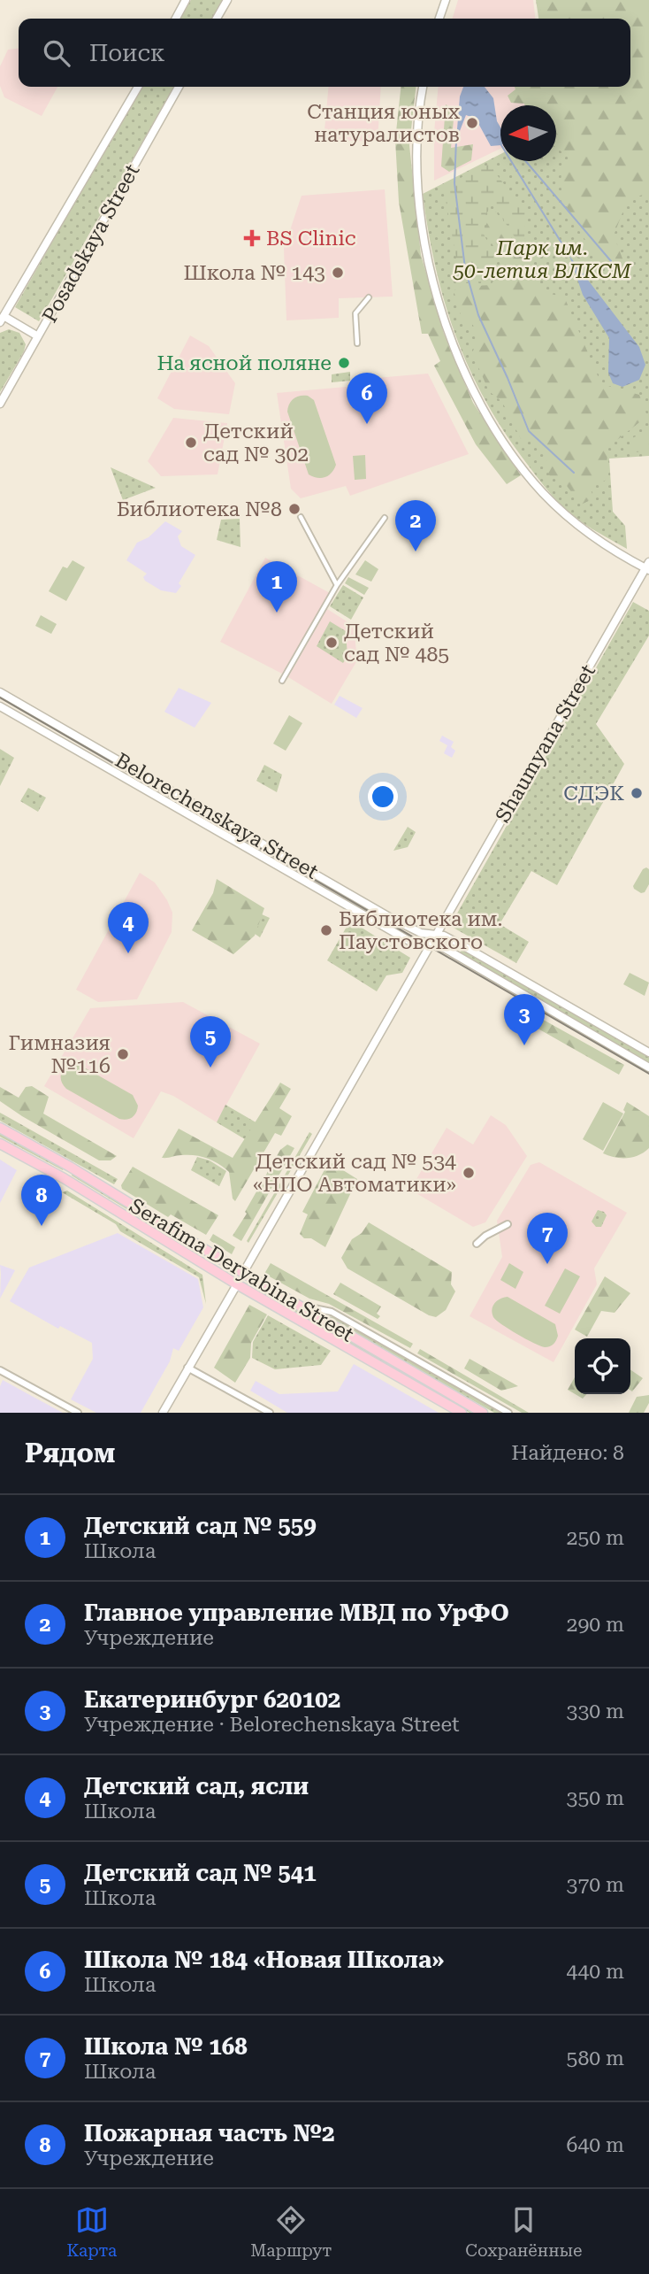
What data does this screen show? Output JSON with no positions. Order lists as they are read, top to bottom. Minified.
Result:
{"streets":{"main road":["Serafima Deryabina Street"],"street":["Posadskaya Street","Belorechenskaya Street"]},"parks":["Парк им. 50-летия ВЛКСМ"],"places":{"other":["Станция юных натуралистов","Школа № 143","На ясной поляне","Детский сад № 302","Библиотека №8","Детский сад № 485","СДЭК","Библиотека им. Паустовского","Гимназия №116","Детский сад № 534 «НПО Автоматики»"],"health":["BS Clinic"]},"north":"left","page":{"search":"Поиск","pins":["6","2","1","4","3","5","8","7"],"heading":["Рядом","Найдено: 8"],"list":[{"mark":"1","name":"Детский сад № 559","note":"Школа","value":"250 m"},{"mark":"2","name":"Главное управление МВД по УрФО","note":"Учреждение","value":"290 m"},{"mark":"3","name":"Екатеринбург 620102","note":"Учреждение · Belorechenskaya Street","value":"330 m"},{"mark":"4","name":"Детский сад, ясли","note":"Школа","value":"350 m"},{"mark":"5","name":"Детский сад № 541","note":"Школа","value":"370 m"},{"mark":"6","name":"Школа № 184 «Новая Школа»","note":"Школа","value":"440 m"},{"mark":"7","name":"Школа № 168","note":"Школа","value":"580 m"},{"mark":"8","name":"Пожарная часть №2","note":"Учреждение","value":"640 m"}],"nav":["Карта","Маршрут","Сохранённые"]}}
